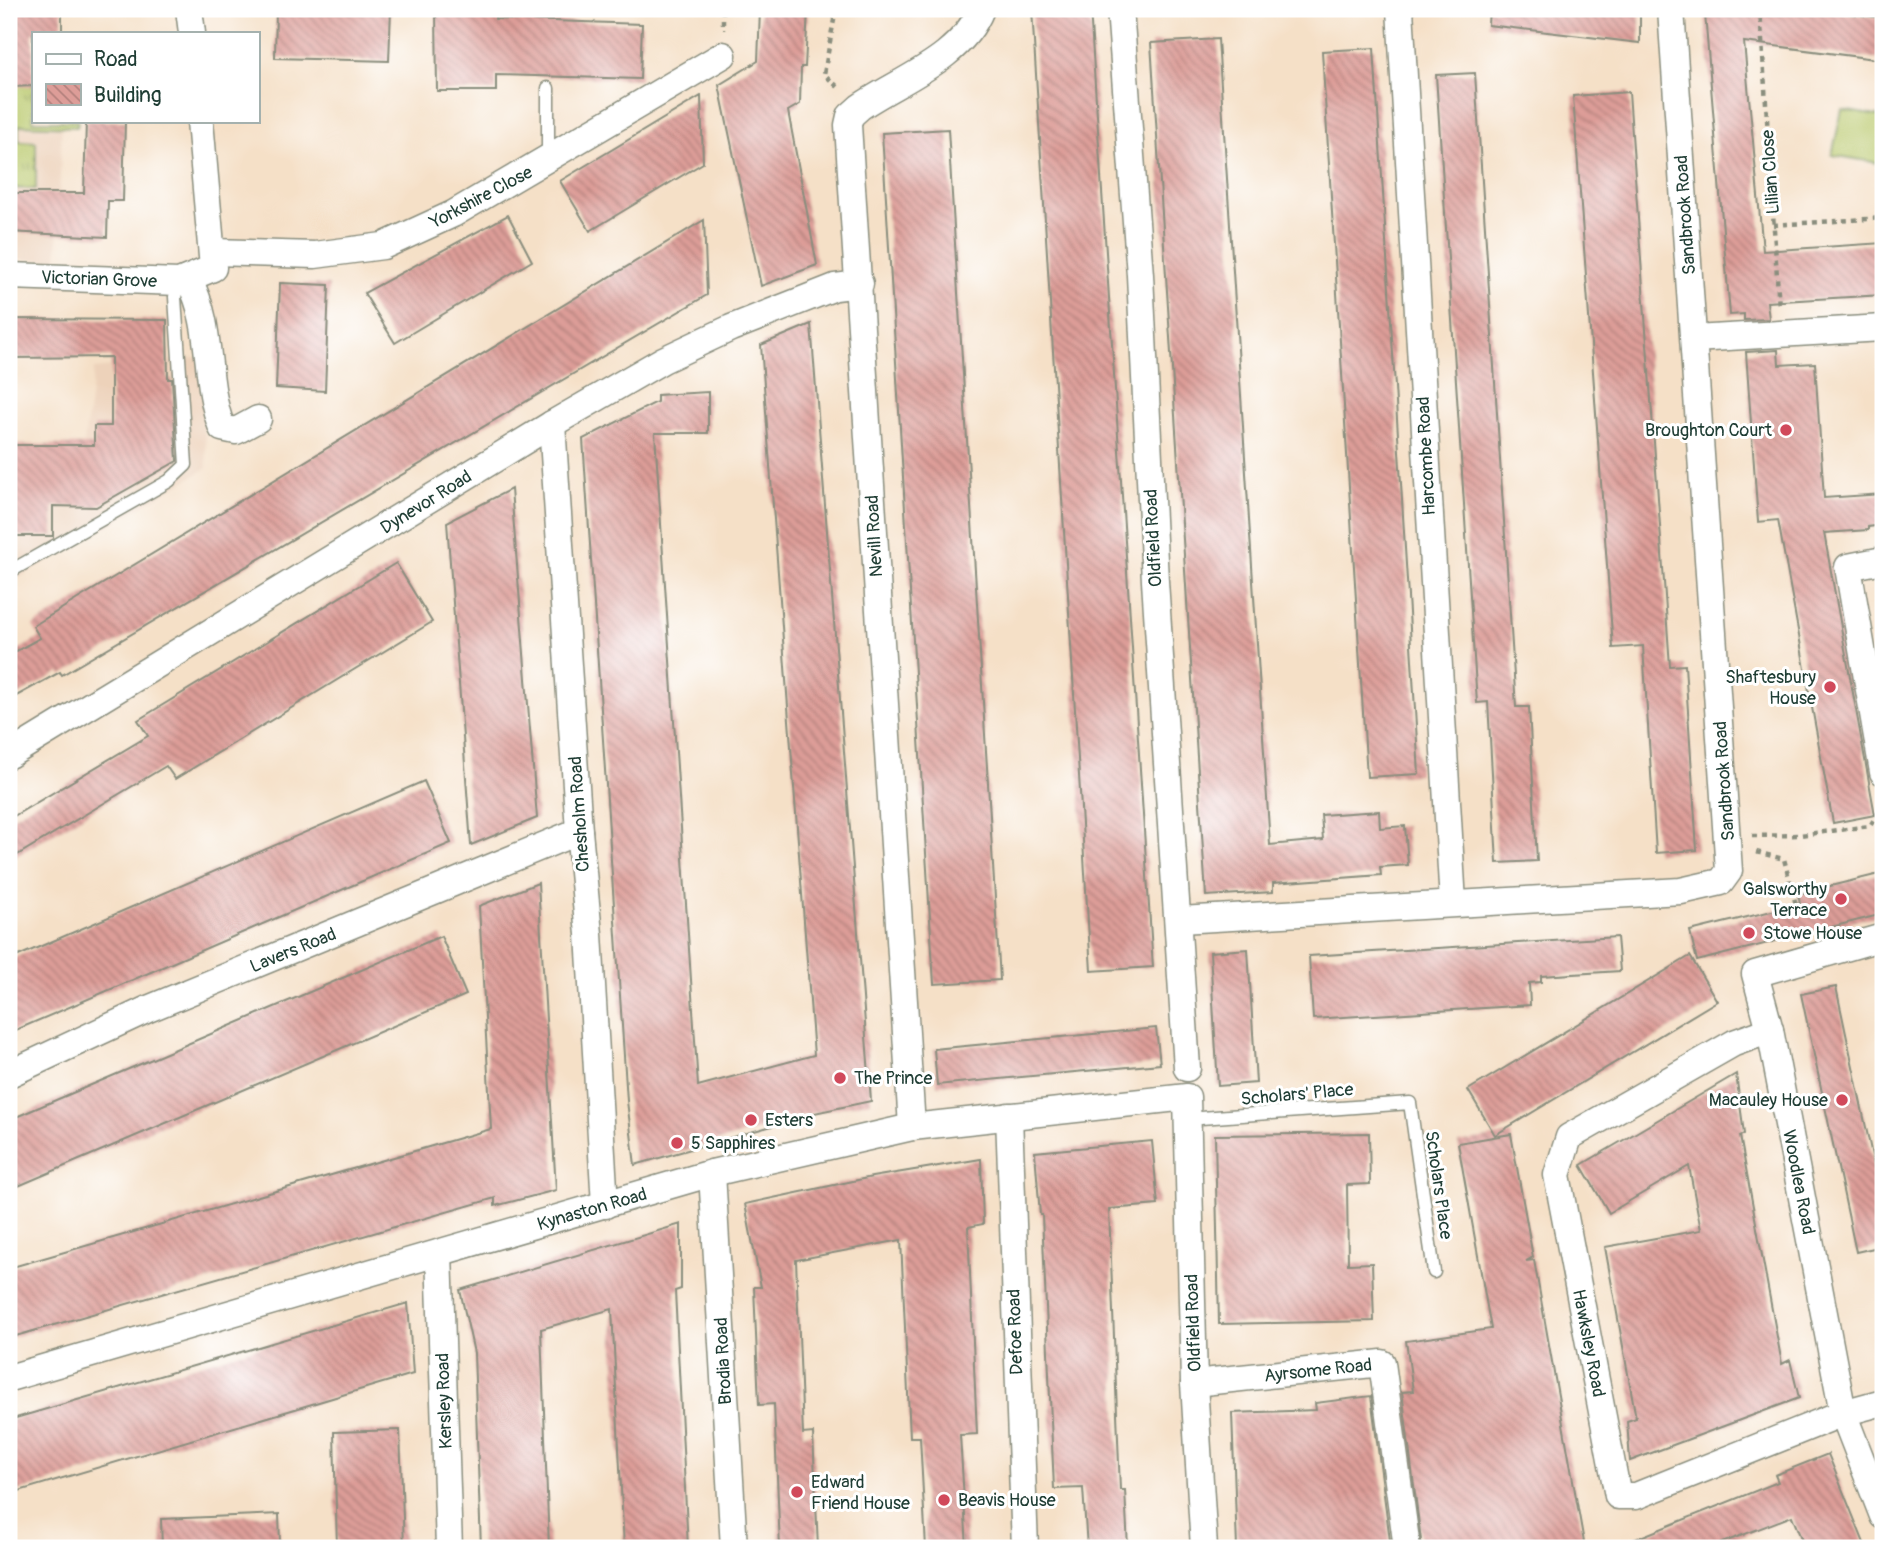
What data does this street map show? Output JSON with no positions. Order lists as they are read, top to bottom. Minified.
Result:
{"streets":{"street":["Yorkshire Close","Sandbrook Road","Victorian Grove","Harcombe Road","Dynevor Road","Nevill Road","Oldfield Road","Chesholm Road","Lavers Road","Woodlea Road","Kynaston Road","Defoe Road","Hawksley Road","Brodia Road","Ayrsome Road","Kersley Road"],"lane":["Scholars' Place","Scholars Place"],"path":["Lilian Close"]},"crossings":[["Sandbrook Road","Harcombe Road"],["Sandbrook Road","Oldfield Road"],["Dynevor Road","Nevill Road"],["Dynevor Road","Chesholm Road"],["Nevill Road","Kynaston Road"],["Oldfield Road","Scholars' Place"],["Oldfield Road","Kynaston Road"],["Oldfield Road","Ayrsome Road"],["Chesholm Road","Lavers Road"],["Chesholm Road","Kynaston Road"],["Scholars' Place","Scholars Place"],["Scholars' Place","Kynaston Road"],["Woodlea Road","Hawksley Road"],["Kynaston Road","Defoe Road"],["Kynaston Road","Brodia Road"],["Kynaston Road","Kersley Road"]],"places":["Broughton Court","Shaftesbury House","Galsworthy Terrace","Stowe House","The Prince","Macauley House","Esters","5 Sapphires","Edward Friend House","Beavis House"],"legend":["Road","Building"]}
